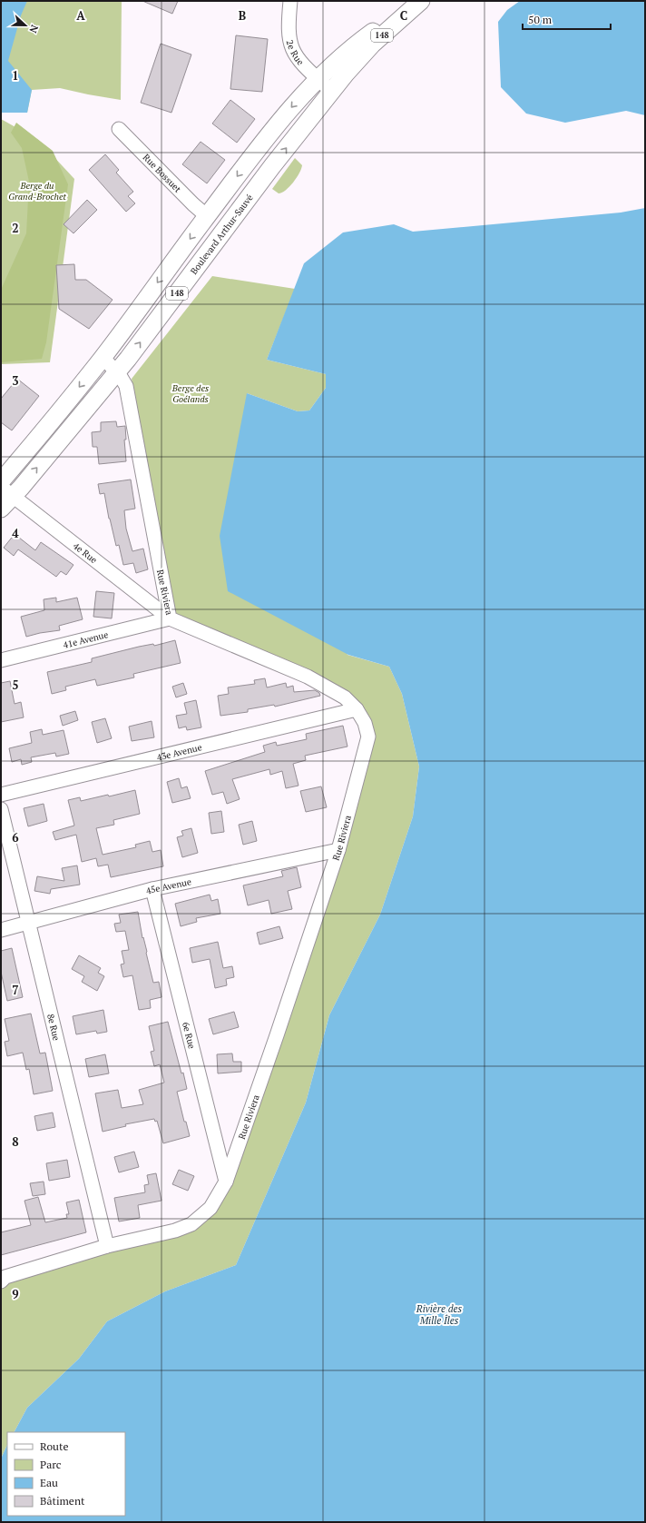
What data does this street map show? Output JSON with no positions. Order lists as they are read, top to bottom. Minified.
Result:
{"streets":{"main road":["148","Boulevard Arthur-Sauvé"],"street":["2e Rue","Rue Bossuet","4e Rue","Rue Riviera","41e Avenue","43e Avenue","45e Avenue","8e Rue","6e Rue"]},"crossings":[["2e Rue","Boulevard Arthur-Sauvé"],["Rue Bossuet","Boulevard Arthur-Sauvé"],["Boulevard Arthur-Sauvé","4e Rue"],["Boulevard Arthur-Sauvé","Rue Riviera"],["4e Rue","Rue Riviera"],["4e Rue","41e Avenue"],["Rue Riviera","41e Avenue"],["Rue Riviera","43e Avenue"],["Rue Riviera","45e Avenue"],["Rue Riviera","8e Rue"],["Rue Riviera","6e Rue"],["45e Avenue","8e Rue"],["45e Avenue","6e Rue"]],"water":["Rivière des Mille Îles"],"parks":["Berge du Grand-Brochet","Berge des Goélands"],"legend":["Route","Parc","Eau","Bâtiment"],"scale_bar":"50 m","north":"right","grid":{"columns":["A","B","C"],"rows":["1","2","3","4","5","6","7","8","9"]}}
